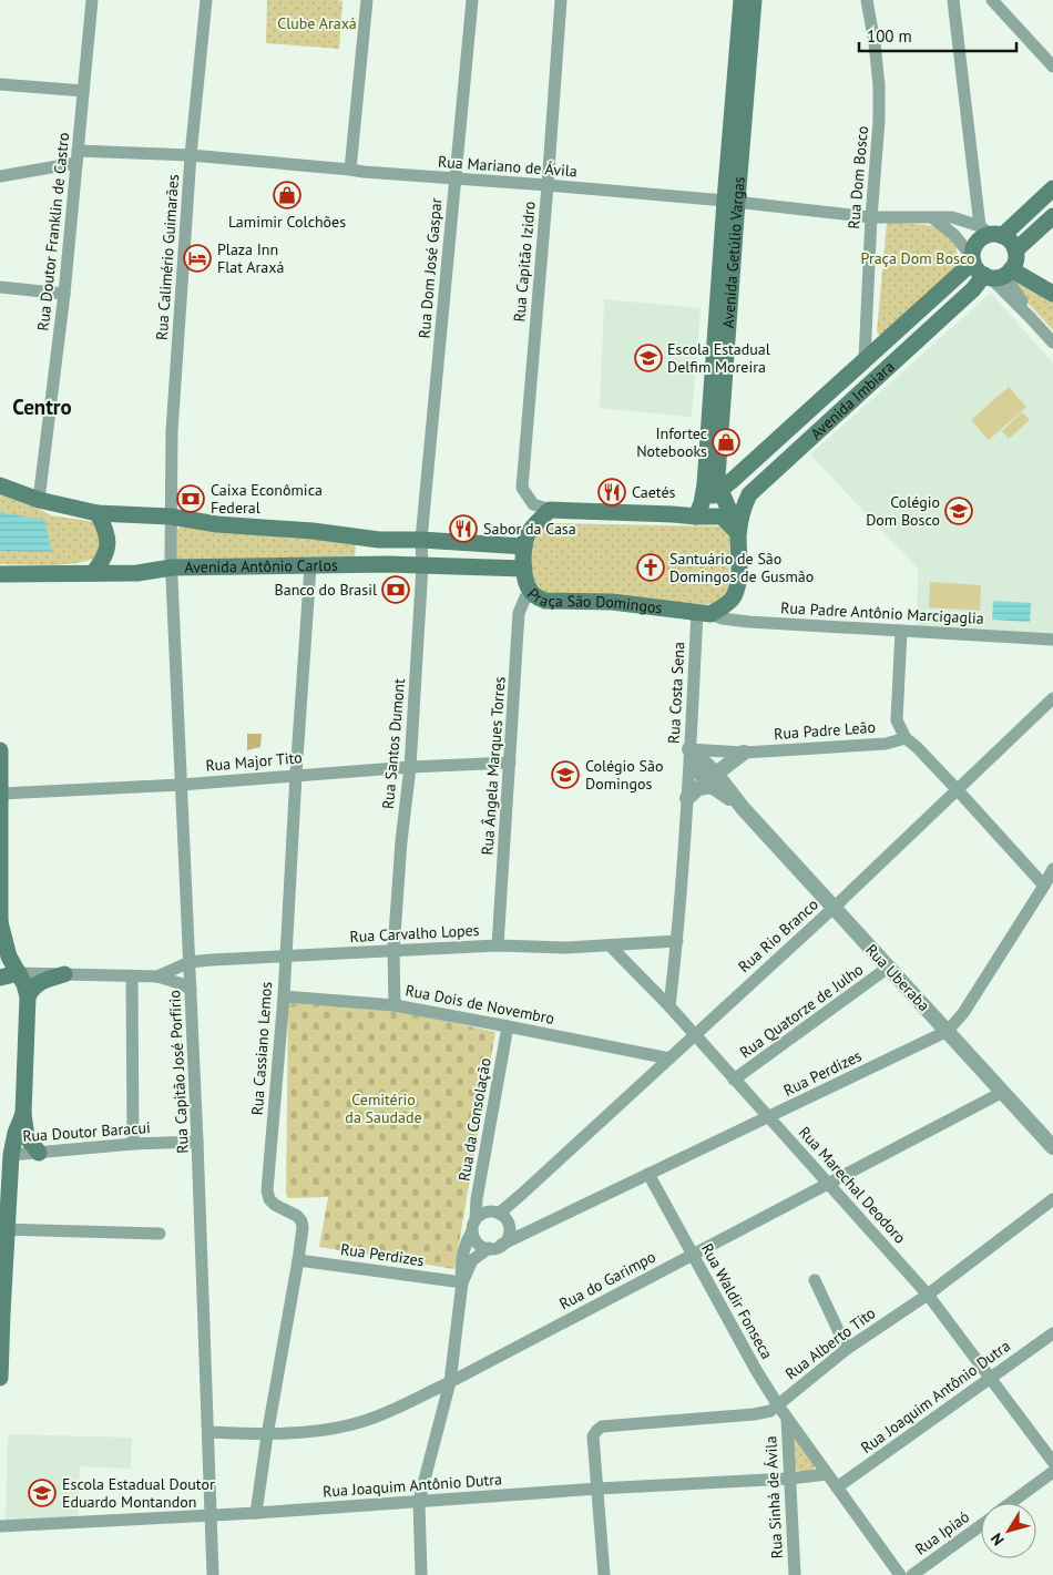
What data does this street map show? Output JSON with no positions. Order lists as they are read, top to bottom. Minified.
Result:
{"streets":{"main road":["Avenida Getúlio Vargas","Avenida Imbiara","Avenida Antônio Carlos","Praça São Domingos"],"street":["Rua Mariano de Ávila","Rua Dom Bosco","Rua Doutor Franklin de Castro","Rua Calimério Guimarães","Rua Capitão Izidro","Rua Dom José Gaspar","Rua Padre Antônio Marcigaglia","Rua Costa Sena","Rua Padre Leão","Rua Santos Dumont","Rua Major Tito","Rua Ângela Marques Torres","Rua Carvalho Lopes","Rua Rio Branco","Rua Uberaba","Rua Dois de Novembro","Rua Quatorze de Julho","Rua Cassiano Lemos","Rua Capitão José Porfírio","Rua Perdizes","Rua da Consolação","Rua Doutor Baracui","Rua Marechal Deodoro","Rua do Garimpo","Rua Waldir Fonseca","Rua Alberto Tito","Rua Joaquim Antônio Dutra","Rua Sinhá de Ávila","Rua Ipiaó"]},"crossings":[["Rua Mariano de Ávila","Rua Dom Bosco"],["Rua Mariano de Ávila","Rua Doutor Franklin de Castro"],["Rua Mariano de Ávila","Avenida Getúlio Vargas"],["Rua Mariano de Ávila","Rua Calimério Guimarães"],["Rua Mariano de Ávila","Rua Capitão Izidro"],["Rua Mariano de Ávila","Rua Dom José Gaspar"],["Rua Mariano de Ávila","Avenida Imbiara"],["Rua Dom Bosco","Avenida Imbiara"],["Rua Doutor Franklin de Castro","Avenida Antônio Carlos"],["Avenida Getúlio Vargas","Avenida Imbiara"],["Rua Calimério Guimarães","Avenida Antônio Carlos"],["Rua Calimério Guimarães","Rua Capitão José Porfírio"],["Rua Capitão Izidro","Praça São Domingos"],["Rua Dom José Gaspar","Avenida Antônio Carlos"],["Rua Dom José Gaspar","Rua Santos Dumont"],["Avenida Antônio Carlos","Praça São Domingos"],["Avenida Antônio Carlos","Rua Santos Dumont"],["Avenida Antônio Carlos","Rua Cassiano Lemos"],["Avenida Antônio Carlos","Rua Capitão José Porfírio"],["Praça São Domingos","Rua Padre Antônio Marcigaglia"],["Praça São Domingos","Rua Costa Sena"],["Praça São Domingos","Rua Ângela Marques Torres"],["Rua Padre Antônio Marcigaglia","Rua Costa Sena"],["Rua Costa Sena","Rua Padre Leão"],["Rua Costa Sena","Rua Carvalho Lopes"],["Rua Costa Sena","Rua Uberaba"],["Rua Costa Sena","Rua Marechal Deodoro"],["Rua Padre Leão","Rua Uberaba"],["Rua Santos Dumont","Rua Major Tito"],["Rua Santos Dumont","Rua Carvalho Lopes"],["Rua Santos Dumont","Rua Dois de Novembro"],["Rua Major Tito","Rua Ângela Marques Torres"],["Rua Major Tito","Rua Cassiano Lemos"],["Rua Major Tito","Rua Capitão José Porfírio"],["Rua Ângela Marques Torres","Rua Carvalho Lopes"],["Rua Carvalho Lopes","Rua Cassiano Lemos"],["Rua Carvalho Lopes","Rua Capitão José Porfírio"],["Rua Carvalho Lopes","Rua Marechal Deodoro"],["Rua Rio Branco","Rua Uberaba"],["Rua Rio Branco","Rua Dois de Novembro"],["Rua Rio Branco","Rua Perdizes"],["Rua Rio Branco","Rua da Consolação"],["Rua Rio Branco","Rua Marechal Deodoro"],["Rua Uberaba","Rua Quatorze de Julho"],["Rua Uberaba","Rua Perdizes"],["Rua Uberaba","Rua do Garimpo"],["Rua Dois de Novembro","Rua Cassiano Lemos"],["Rua Dois de Novembro","Rua da Consolação"],["Rua Quatorze de Julho","Rua Marechal Deodoro"],["Rua Cassiano Lemos","Rua Perdizes"],["Rua Cassiano Lemos","Rua do Garimpo"],["Rua Cassiano Lemos","Rua Joaquim Antônio Dutra"],["Rua Capitão José Porfírio","Rua Doutor Baracui"],["Rua Capitão José Porfírio","Rua do Garimpo"],["Rua Capitão José Porfírio","Rua Joaquim Antônio Dutra"],["Rua Perdizes","Rua da Consolação"],["Rua Perdizes","Rua Marechal Deodoro"],["Rua Perdizes","Rua Waldir Fonseca"],["Rua da Consolação","Rua do Garimpo"],["Rua da Consolação","Rua Joaquim Antônio Dutra"],["Rua Marechal Deodoro","Rua do Garimpo"],["Rua Marechal Deodoro","Rua Alberto Tito"],["Rua Marechal Deodoro","Rua Joaquim Antônio Dutra"],["Rua do Garimpo","Rua Waldir Fonseca"],["Rua Waldir Fonseca","Rua Alberto Tito"],["Rua Waldir Fonseca","Rua Joaquim Antônio Dutra"],["Rua Waldir Fonseca","Rua Sinhá de Ávila"],["Rua Alberto Tito","Rua Joaquim Antônio Dutra"],["Rua Joaquim Antônio Dutra","Rua Sinhá de Ávila"]],"districts":["Centro"],"parks":["Clube Araxá","Praça Dom Bosco","Cemitério da Saudade"],"places":{"shop":["Lamimir Colchões","Infortec Notebooks"],"hotel":["Plaza Inn Flat Araxá"],"school or university":["Escola Estadual Delfim Moreira","Colégio Dom Bosco","Colégio São Domingos","Escola Estadual Doutor Eduardo Montandon"],"restaurant":["Caetés","Sabor da Casa"],"bank":["Caixa Econômica Federal","Banco do Brasil"],"church":["Santuário de São Domingos de Gusmão"]},"scale_bar":"100 m","north":"bottom left"}
